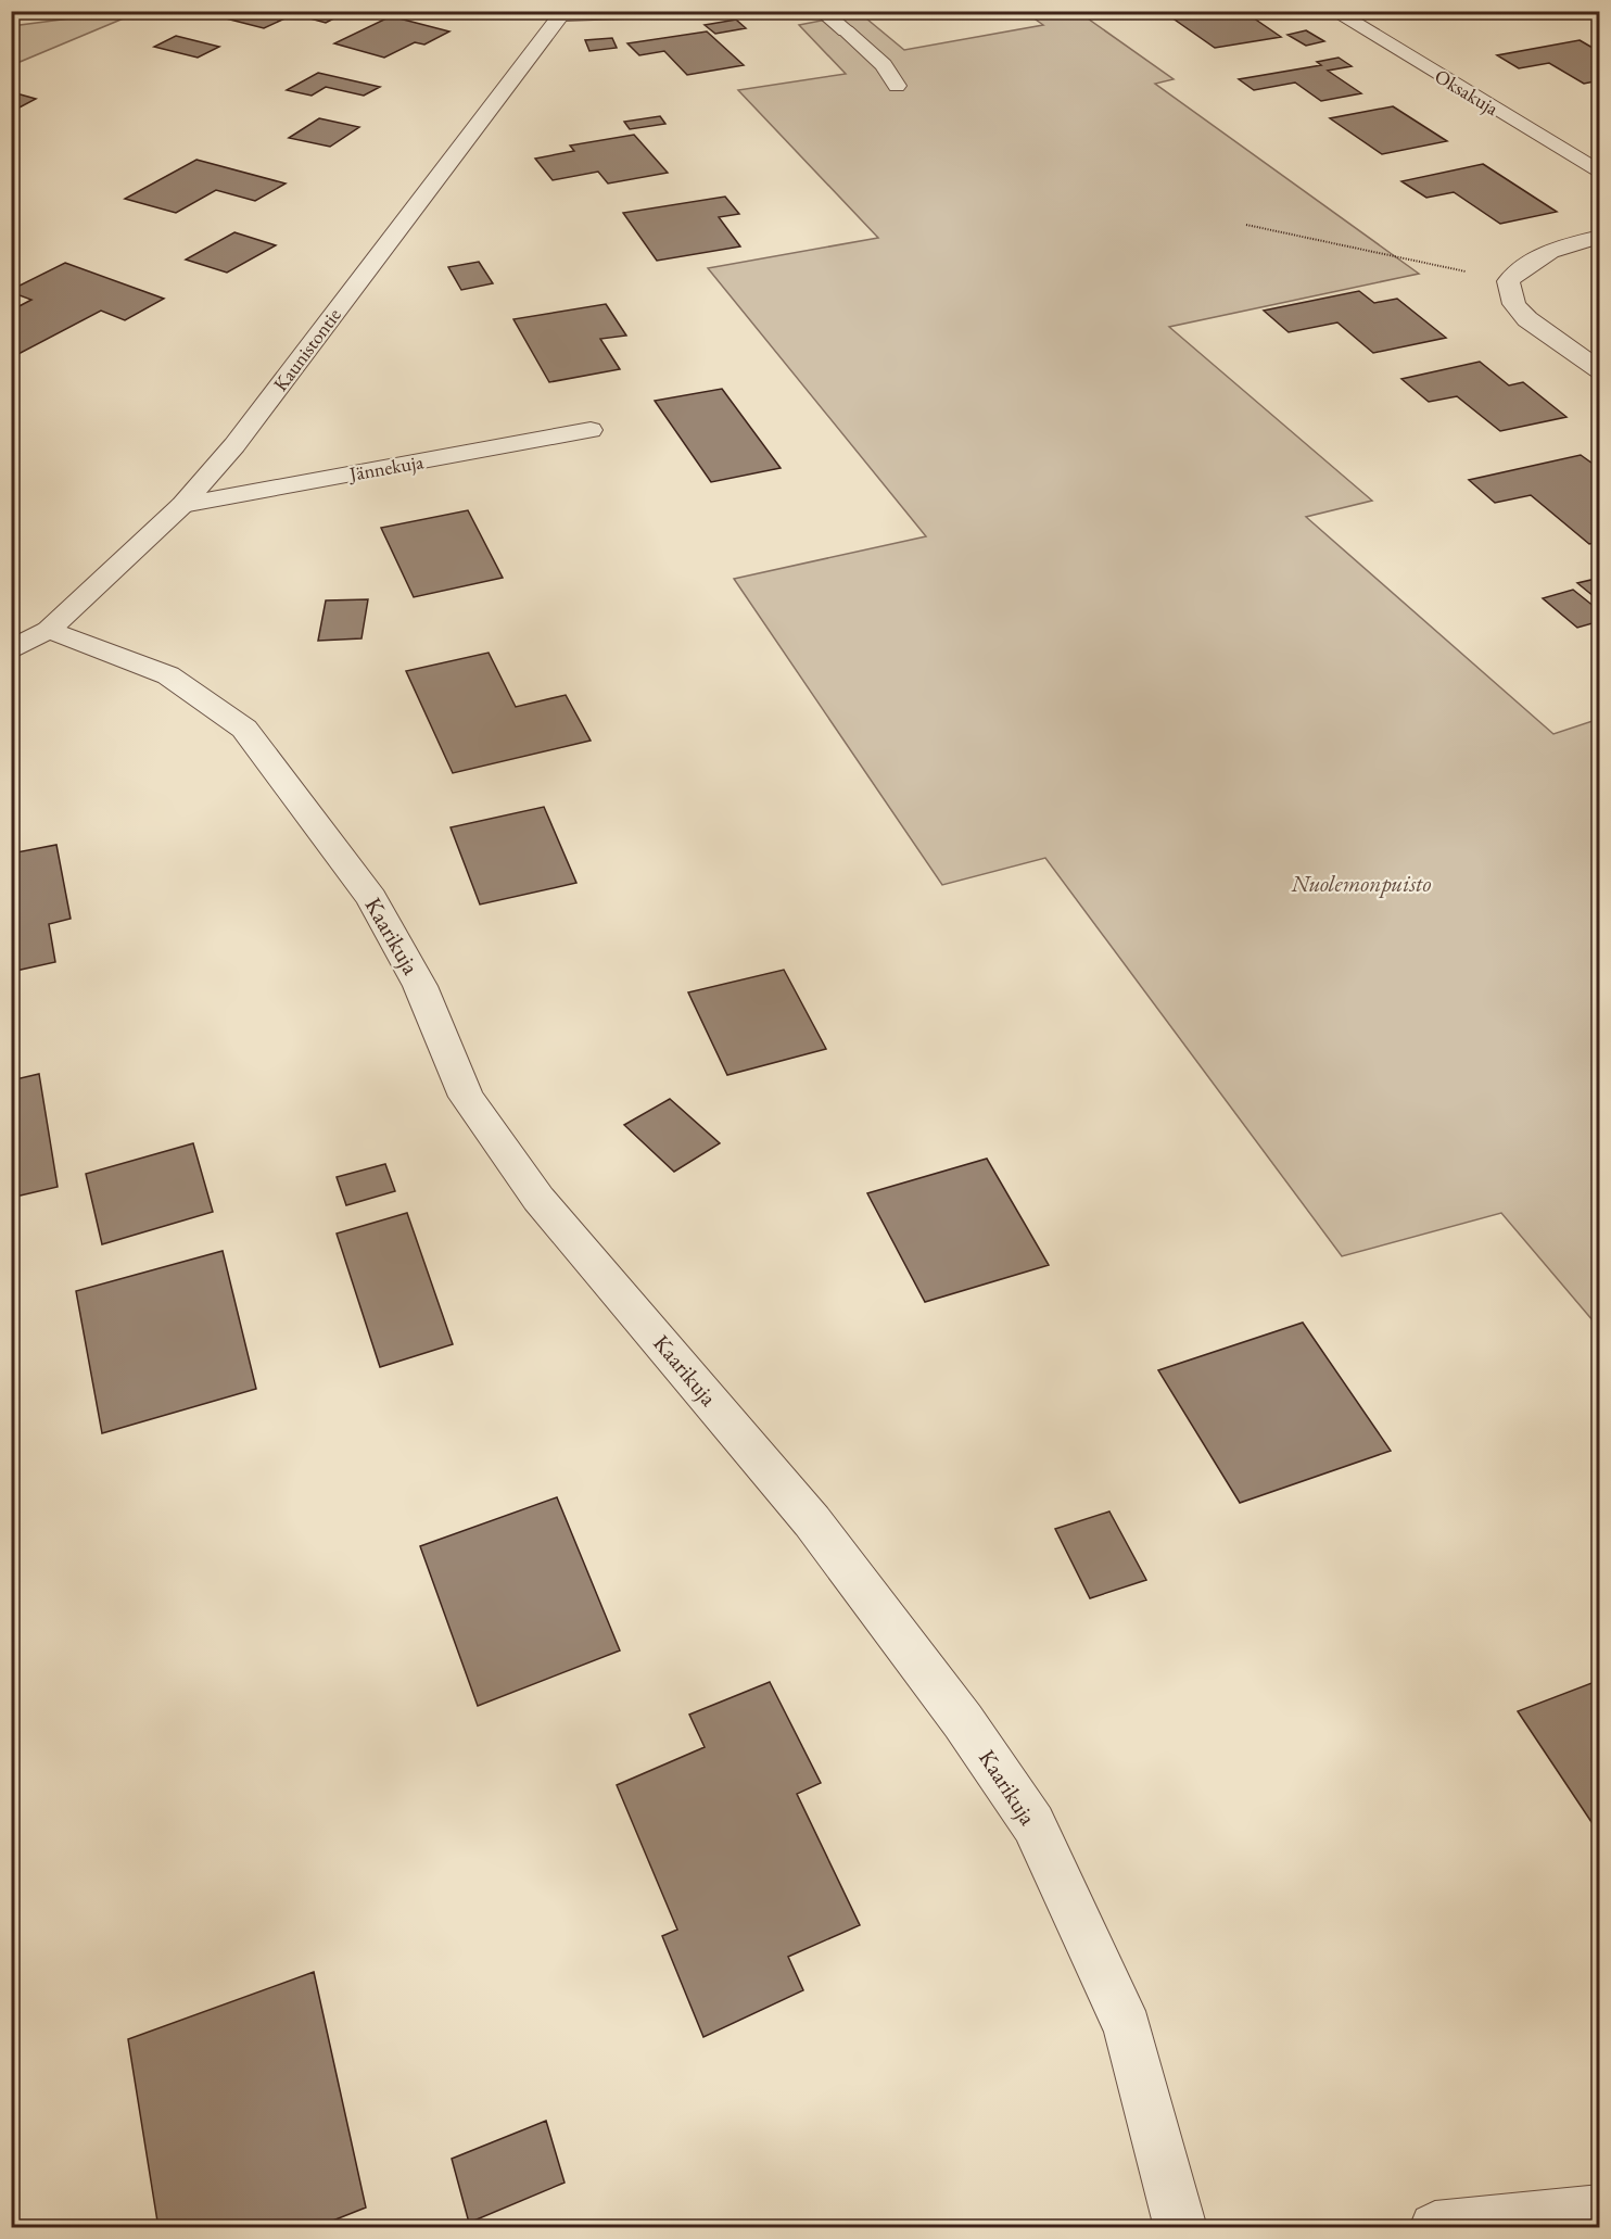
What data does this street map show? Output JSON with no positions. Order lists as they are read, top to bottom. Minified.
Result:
{"streets":{"street":["Oksakuja","Kaunistontie","Jännekuja","Kaarikuja"]},"crossings":[["Kaunistontie","Jännekuja"],["Kaunistontie","Kaarikuja"]],"parks":["Nuolemonpuisto"]}
